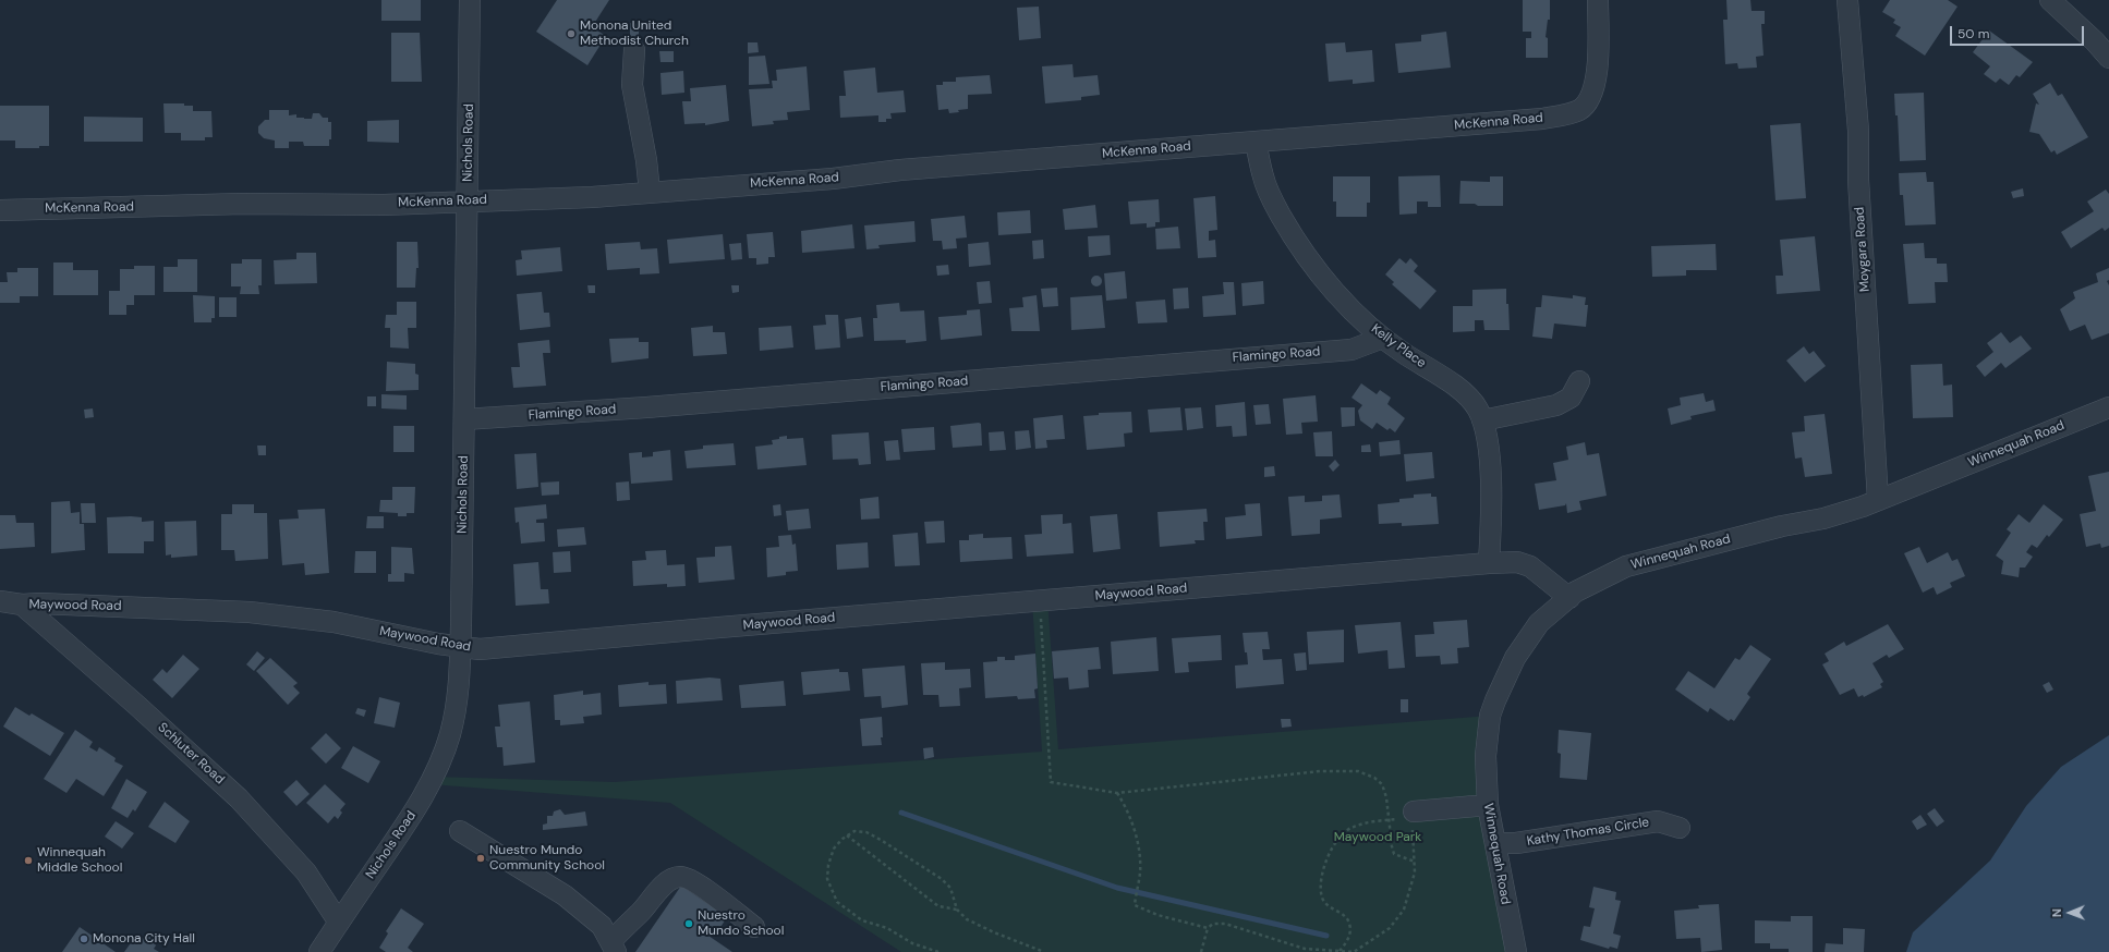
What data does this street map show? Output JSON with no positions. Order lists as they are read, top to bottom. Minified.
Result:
{"streets":{"street":["McKenna Road","Nichols Road","Moygara Road","Kelly Place","Flamingo Road","Winnequah Road","Maywood Road","Schluter Road","Kathy Thomas Circle"]},"crossings":[["McKenna Road","Nichols Road"],["McKenna Road","Kelly Place"],["Nichols Road","Flamingo Road"],["Nichols Road","Maywood Road"],["Nichols Road","Schluter Road"],["Moygara Road","Winnequah Road"],["Kelly Place","Flamingo Road"],["Kelly Place","Maywood Road"],["Winnequah Road","Maywood Road"],["Winnequah Road","Kathy Thomas Circle"],["Maywood Road","Schluter Road"]],"parks":["Maywood Park"],"places":["Monona United Methodist Church","Nuestro Mundo Community School","Winnequah Middle School","Nuestro Mundo School","Monona City Hall"],"scale_bar":"50 m","north":"left"}
